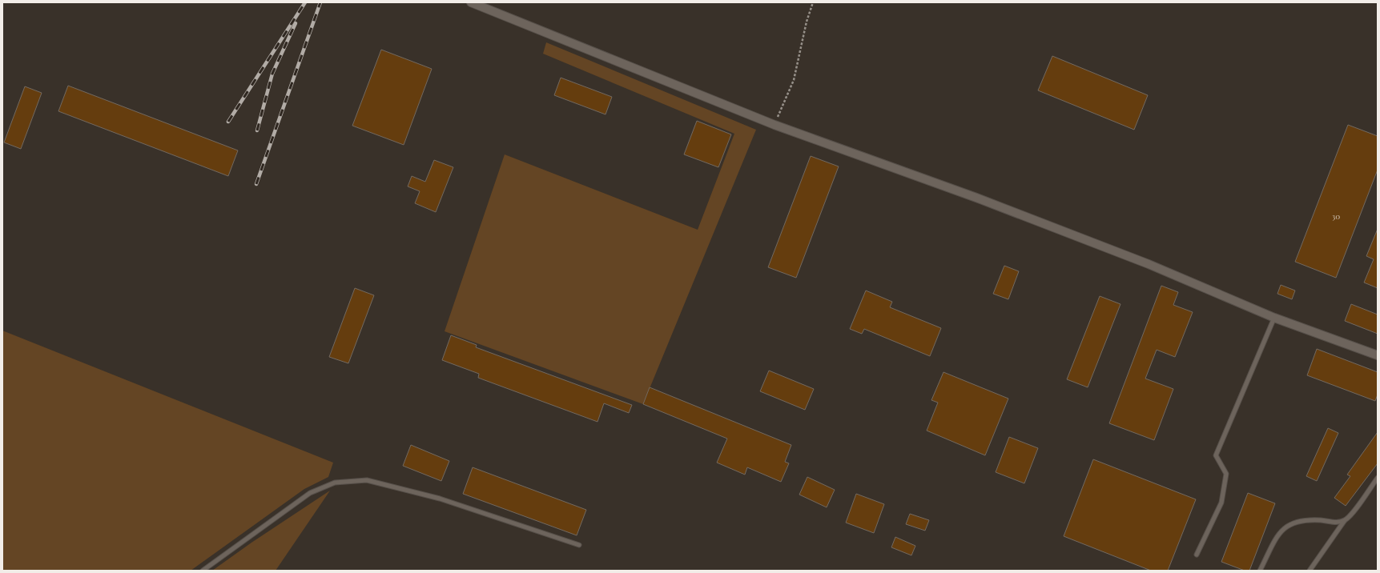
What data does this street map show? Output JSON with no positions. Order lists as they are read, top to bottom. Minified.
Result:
{"house_numbers":["30"]}
